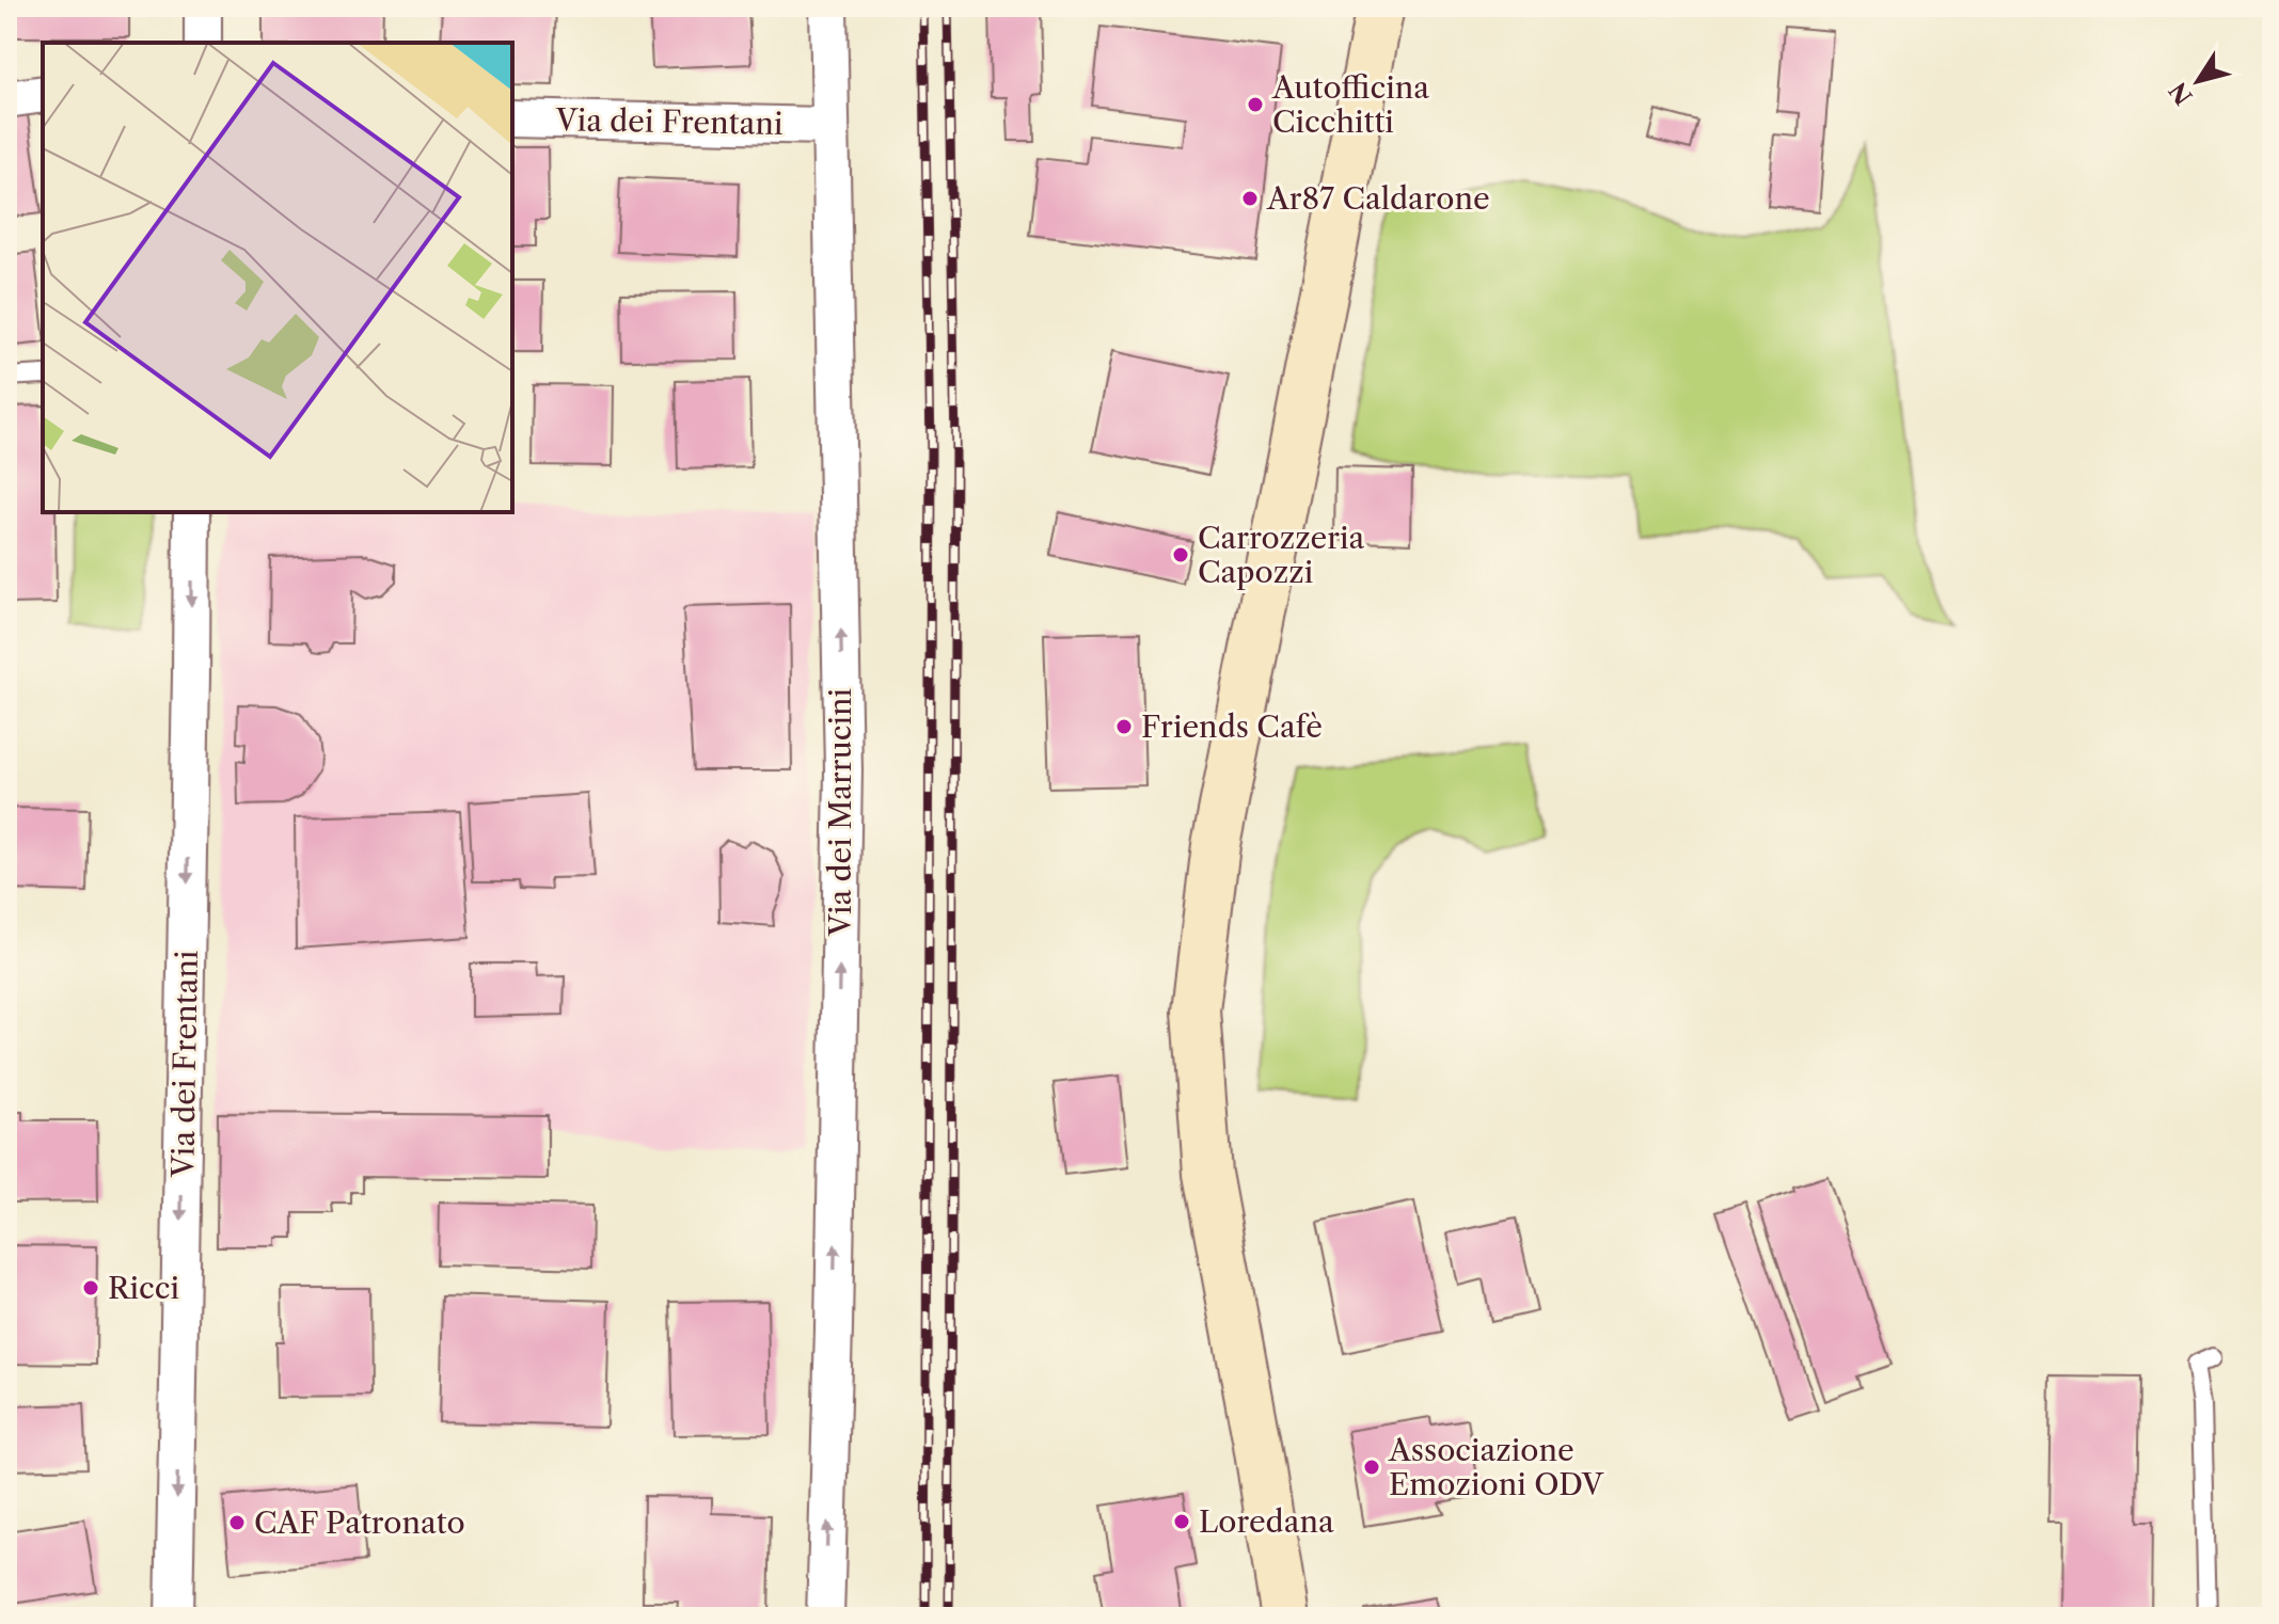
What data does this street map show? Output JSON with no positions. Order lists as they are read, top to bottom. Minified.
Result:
{"streets":{"street":["Via dei Frentani","Via dei Marrucini"]},"crossings":[["Via dei Frentani","Via dei Marrucini"]],"one_way":["Via dei Frentani","Via dei Marrucini"],"places":["Autofficina Cicchitti","Ar87 Caldarone","Carrozzeria Capozzi","Friends Cafè","Ricci","Associazione Emozioni ODV","Loredana","CAF Patronato"],"north":"bottom left"}
